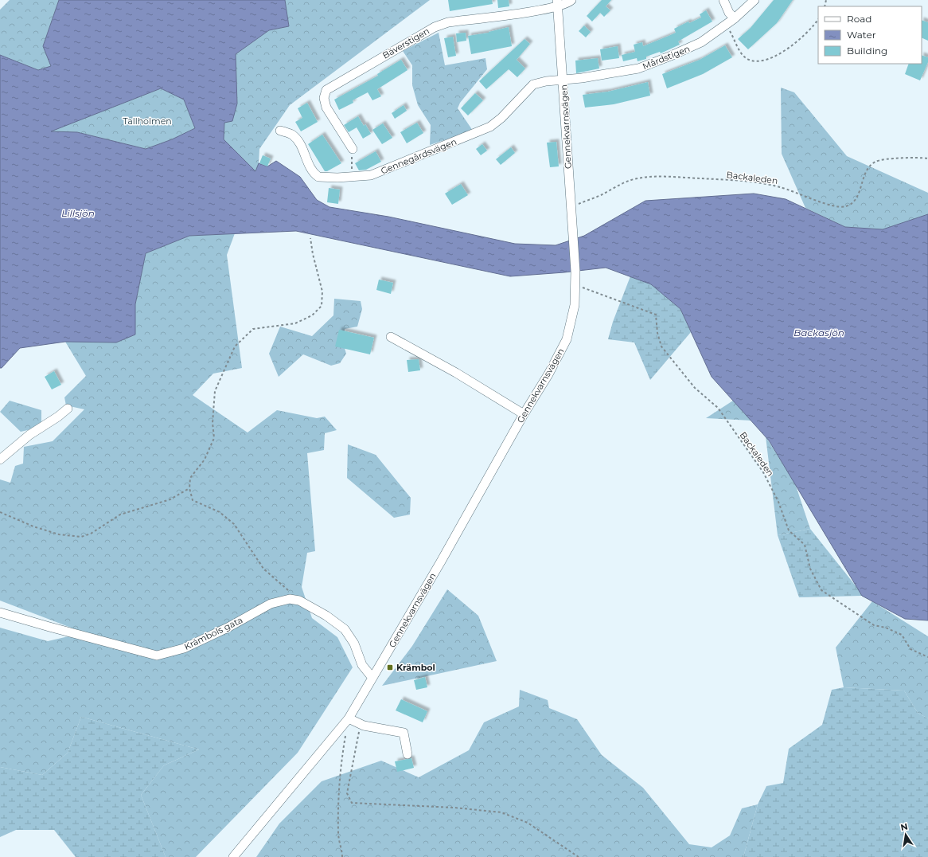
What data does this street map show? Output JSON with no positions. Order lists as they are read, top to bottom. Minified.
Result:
{"streets":{"street":["Bäverstigen","Mårdstigen","Gennekvarnsvägen","Gennegårdsvägen","Krämbols gata"],"path":["Backaleden"]},"crossings":[["Bäverstigen","Gennekvarnsvägen"],["Mårdstigen","Gennekvarnsvägen"],["Mårdstigen","Gennegårdsvägen"],["Gennekvarnsvägen","Gennegårdsvägen"],["Gennekvarnsvägen","Backaleden"]],"water":["Lillsjön","Backasjön"],"parks":["Tallholmen"],"places":{"transit":["Krämbol"]},"legend":["Road","Water","Building"],"north":"top"}
